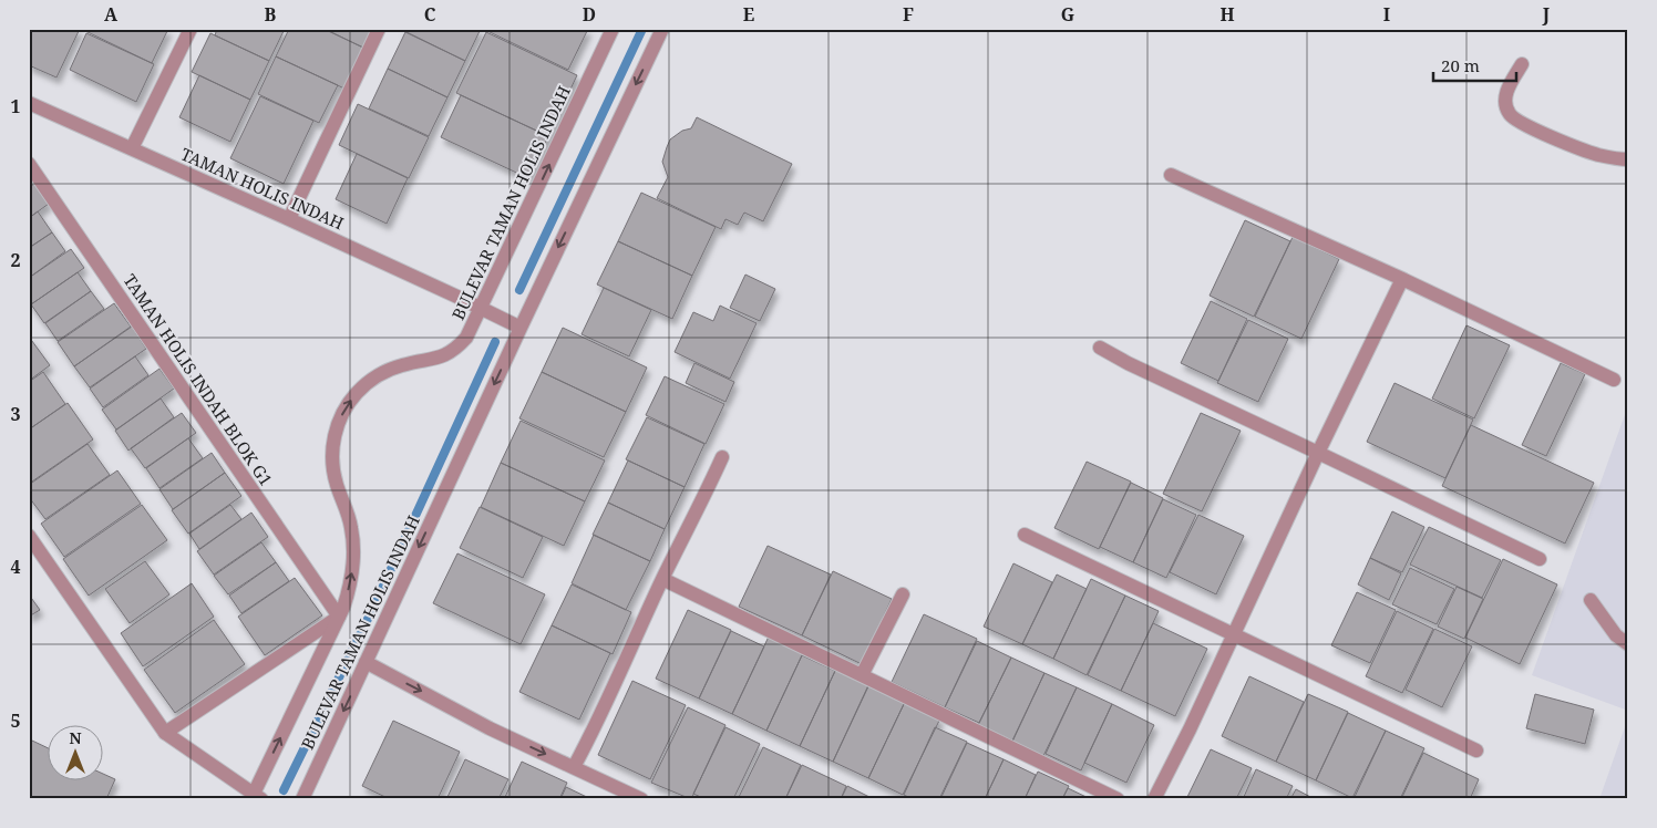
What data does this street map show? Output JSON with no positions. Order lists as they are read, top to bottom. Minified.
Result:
{"streets":{"street":["TAMAN HOLIS INDAH","BULEVAR TAMAN HOLIS INDAH","TAMAN HOLIS INDAH BLOK G1"]},"crossings":[["TAMAN HOLIS INDAH","BULEVAR TAMAN HOLIS INDAH"],["BULEVAR TAMAN HOLIS INDAH","TAMAN HOLIS INDAH BLOK G1"]],"scale_bar":"20 m","north":"top","grid":{"columns":["A","B","C","D","E","F","G","H","I","J"],"rows":["1","2","3","4","5"]}}
